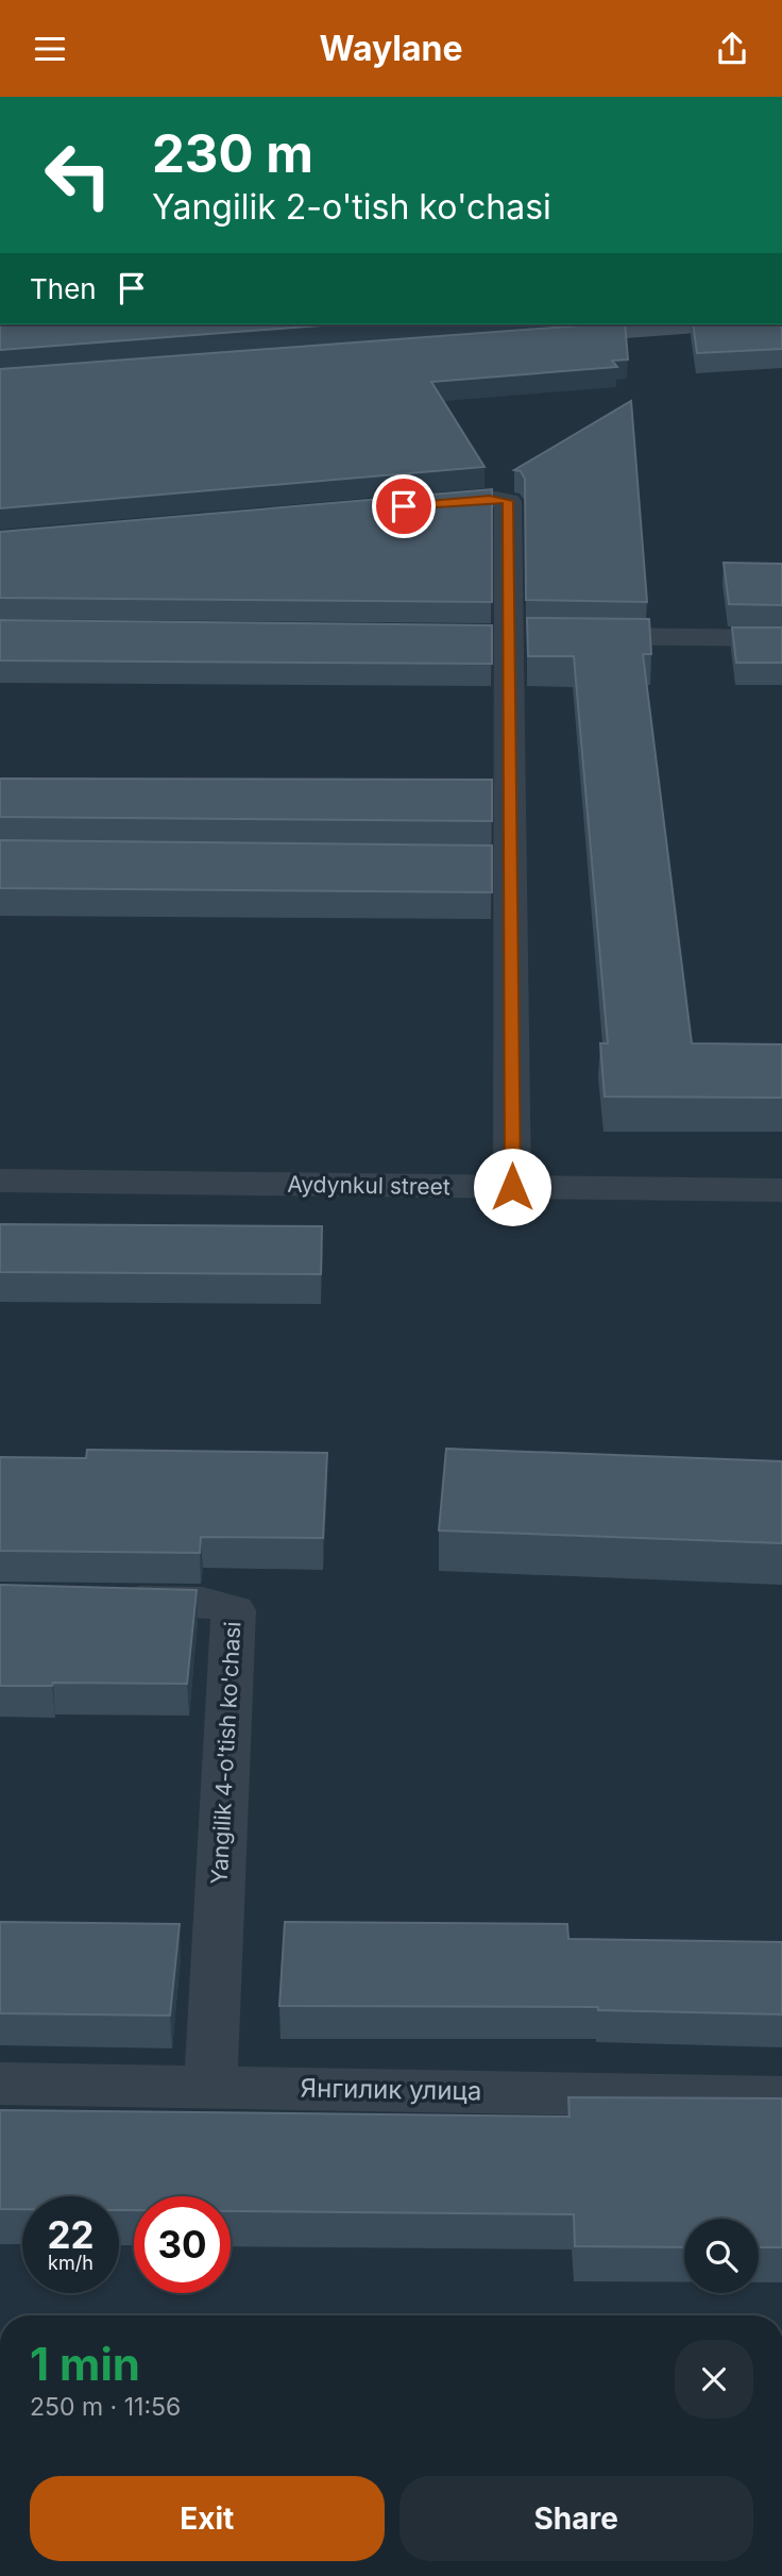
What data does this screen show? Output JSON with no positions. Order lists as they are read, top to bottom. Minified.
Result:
{"streets":{"street":["Aydynkul street","Yangilik 4-o'tish ko'chasi","Янгилик улица"]},"crossings":[["Yangilik 4-o'tish ko'chasi","Янгилик улица"]],"page":{"header":"Waylane","turn":["230 m","Yangilik 2-o'tish ko'chasi"],"then":"Then","speed":"22 km/h","limit":"30","heading":["1 min","250 m · 11:56"],"buttons":["Exit","Share"]}}
